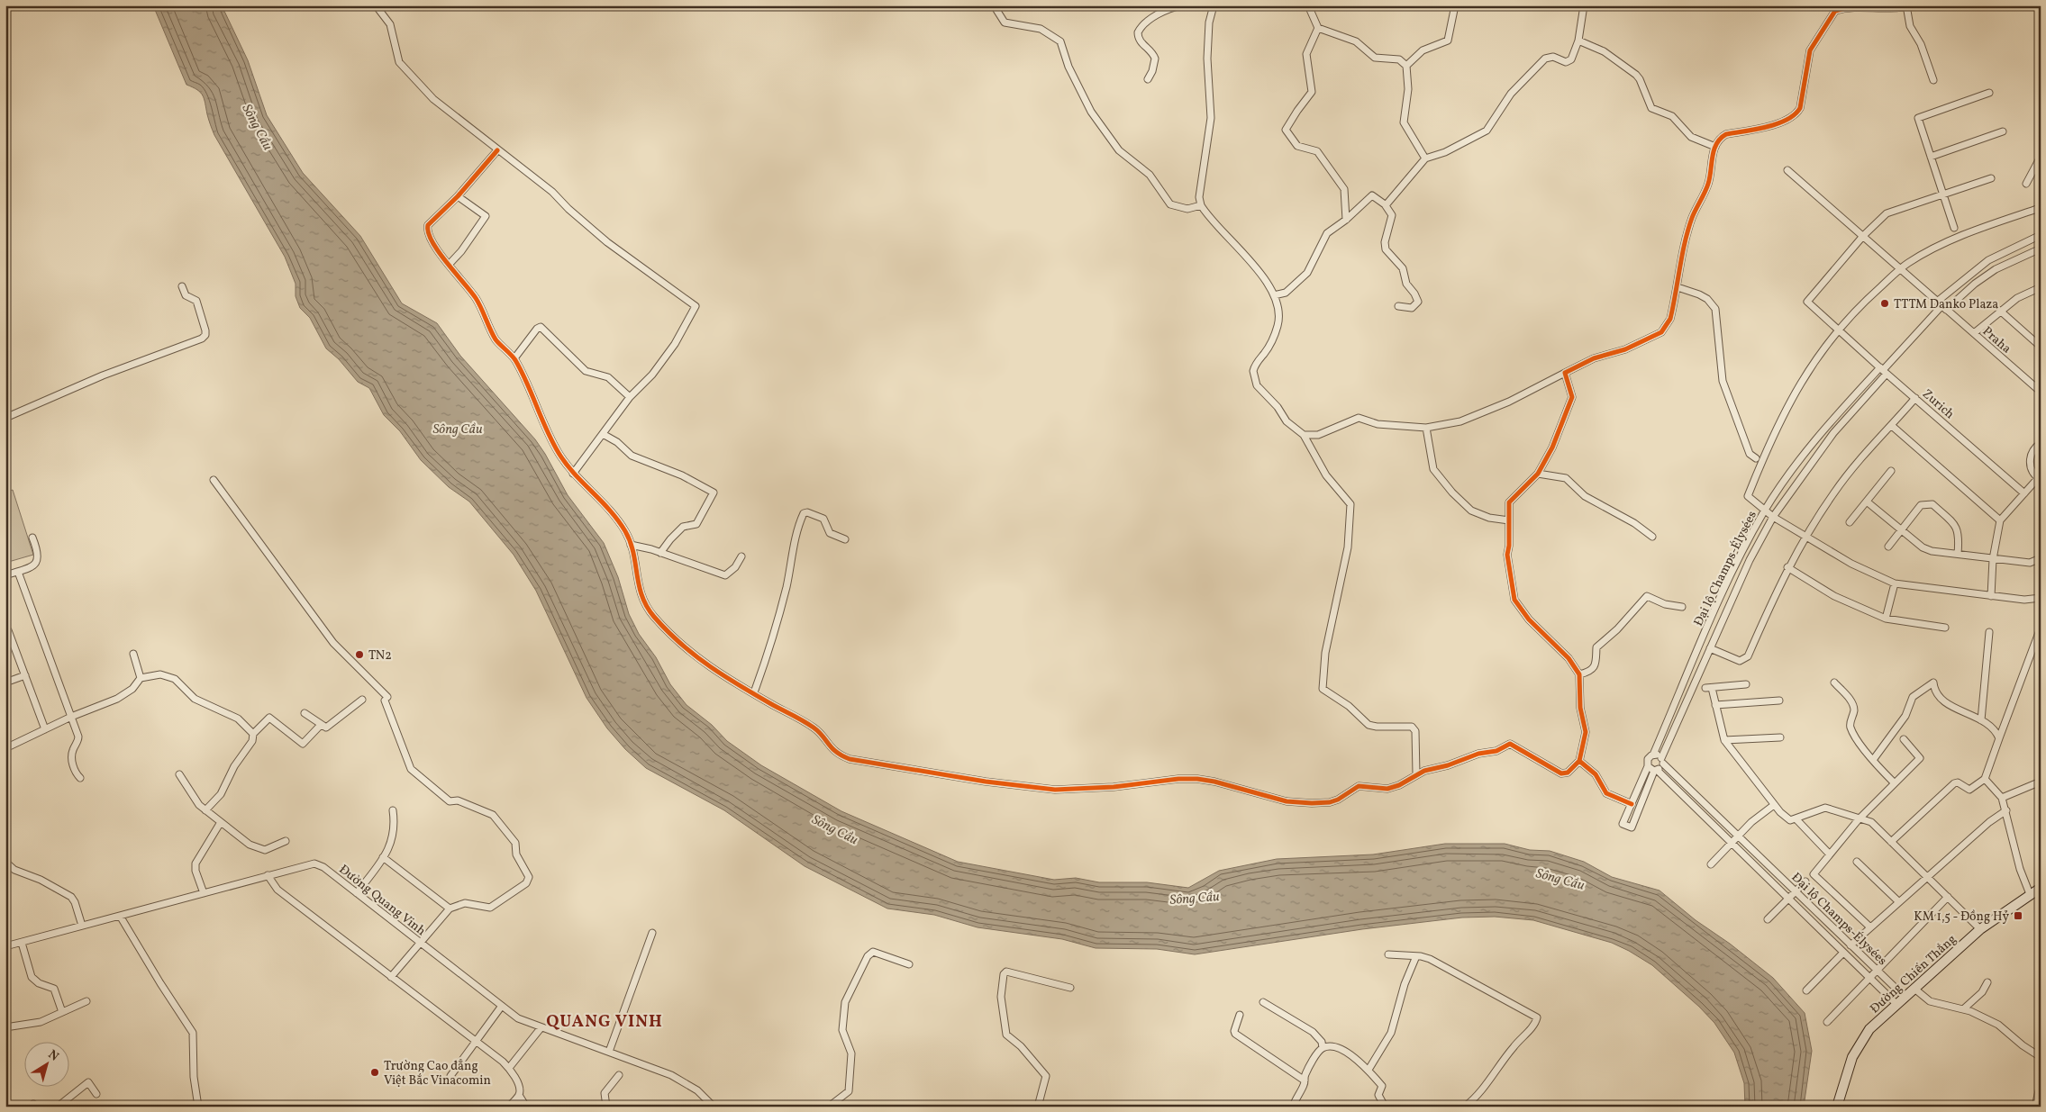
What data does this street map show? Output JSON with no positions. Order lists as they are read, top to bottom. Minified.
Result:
{"streets":{"main road":["Đường Chiến Thắng"],"street":["Praha","Zurich","Đại lộ Champs-Élysées","Đường Quang Vinh"]},"crossings":[["Praha","Zurich"],["Praha","Đại lộ Champs-Élysées"],["Zurich","Đại lộ Champs-Élysées"],["Đại lộ Champs-Élysées","Đường Chiến Thắng"]],"districts":["QUANG VINH"],"water":["Sông Cầu"],"places":{"other":["TTTM Danko Plaza","TN2","Trường Cao đẳng Việt Bắc Vinacomin"],"transit":["KM 1,5 - Đồng Hỷ"]},"north":"top right"}
